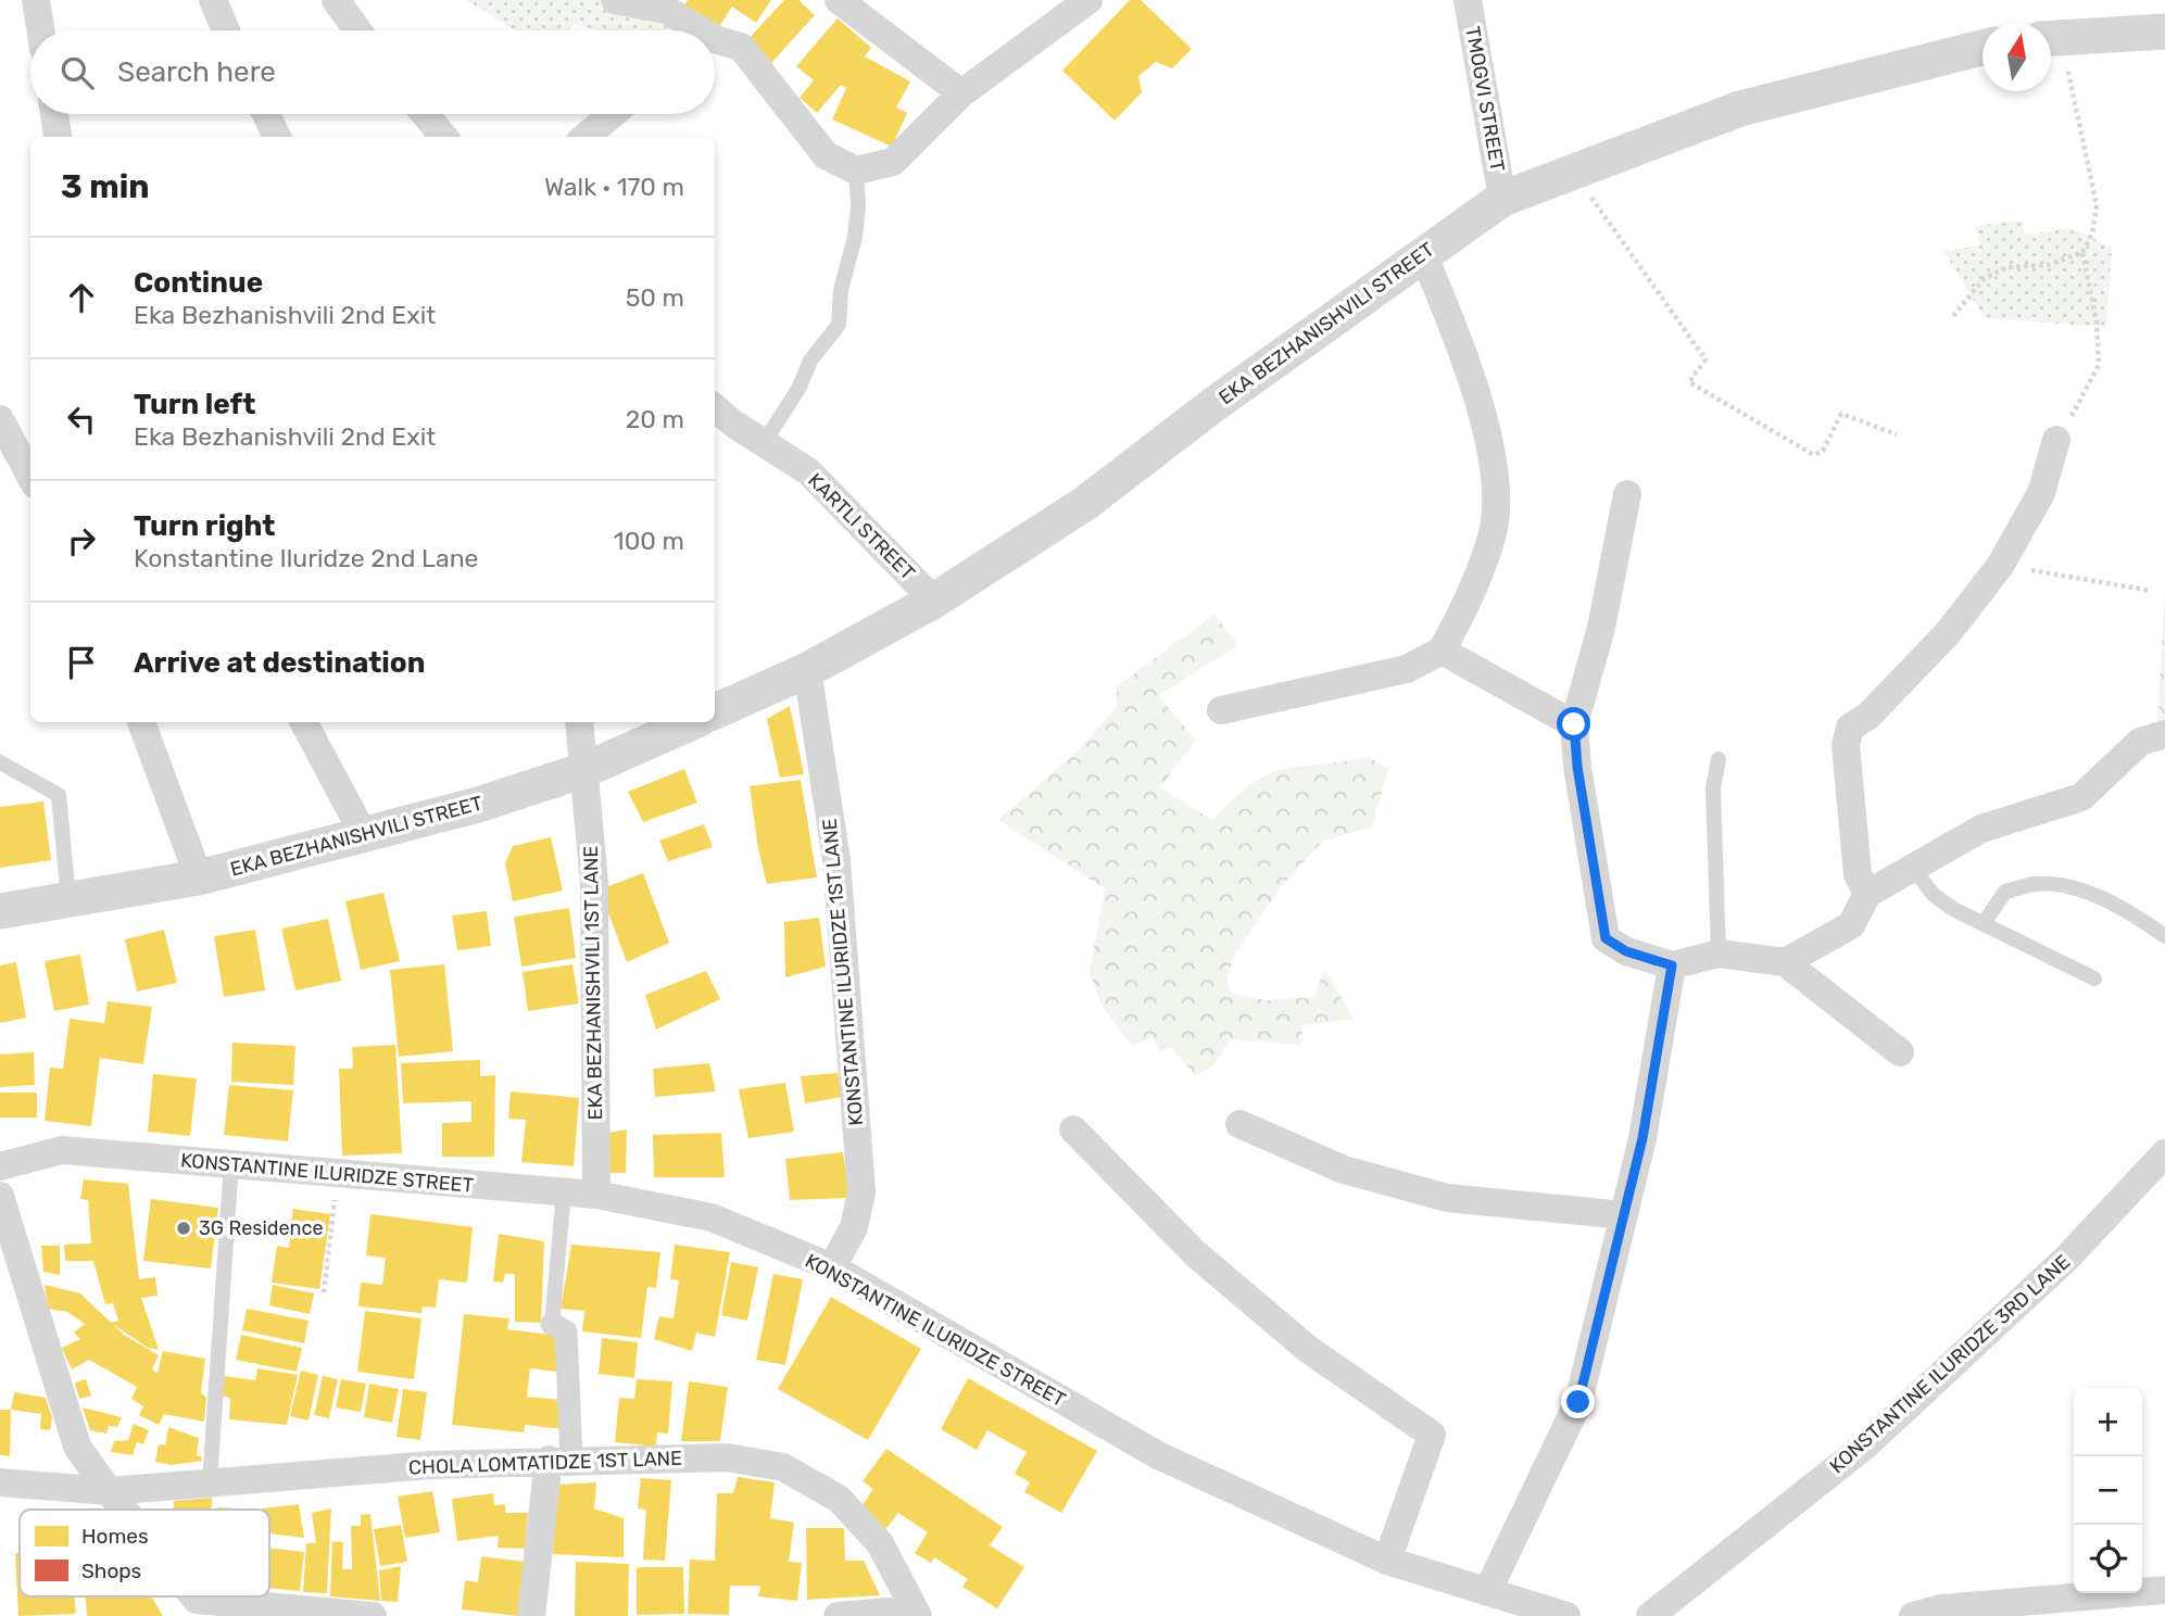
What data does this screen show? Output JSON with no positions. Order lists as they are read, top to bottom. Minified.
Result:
{"streets":{"street":["TMOGVI STREET","EKA BEZHANISHVILI STREET","KARTLI STREET","KONSTANTINE ILURIDZE 1ST LANE","EKA BEZHANISHVILI 1ST LANE","KONSTANTINE ILURIDZE STREET","KONSTANTINE ILURIDZE 3RD LANE","CHOLA LOMTATIDZE 1ST LANE"]},"crossings":[["TMOGVI STREET","EKA BEZHANISHVILI STREET"],["EKA BEZHANISHVILI STREET","KARTLI STREET"],["EKA BEZHANISHVILI STREET","KONSTANTINE ILURIDZE 1ST LANE"],["EKA BEZHANISHVILI STREET","EKA BEZHANISHVILI 1ST LANE"],["KONSTANTINE ILURIDZE 1ST LANE","KONSTANTINE ILURIDZE STREET"],["EKA BEZHANISHVILI 1ST LANE","KONSTANTINE ILURIDZE STREET"]],"places":["3G Residence"],"legend":["Homes","Shops"],"north":"top","page":{"search":"Search here","heading":["3 min","Walk · 170 m"],"list":[["Continue","Eka Bezhanishvili 2nd Exit","50 m"],["Turn left","Eka Bezhanishvili 2nd Exit","20 m"],["Turn right","Konstantine Iluridze 2nd Lane","100 m"],"Arrive at destination"],"map_buttons":["+","−"]}}
